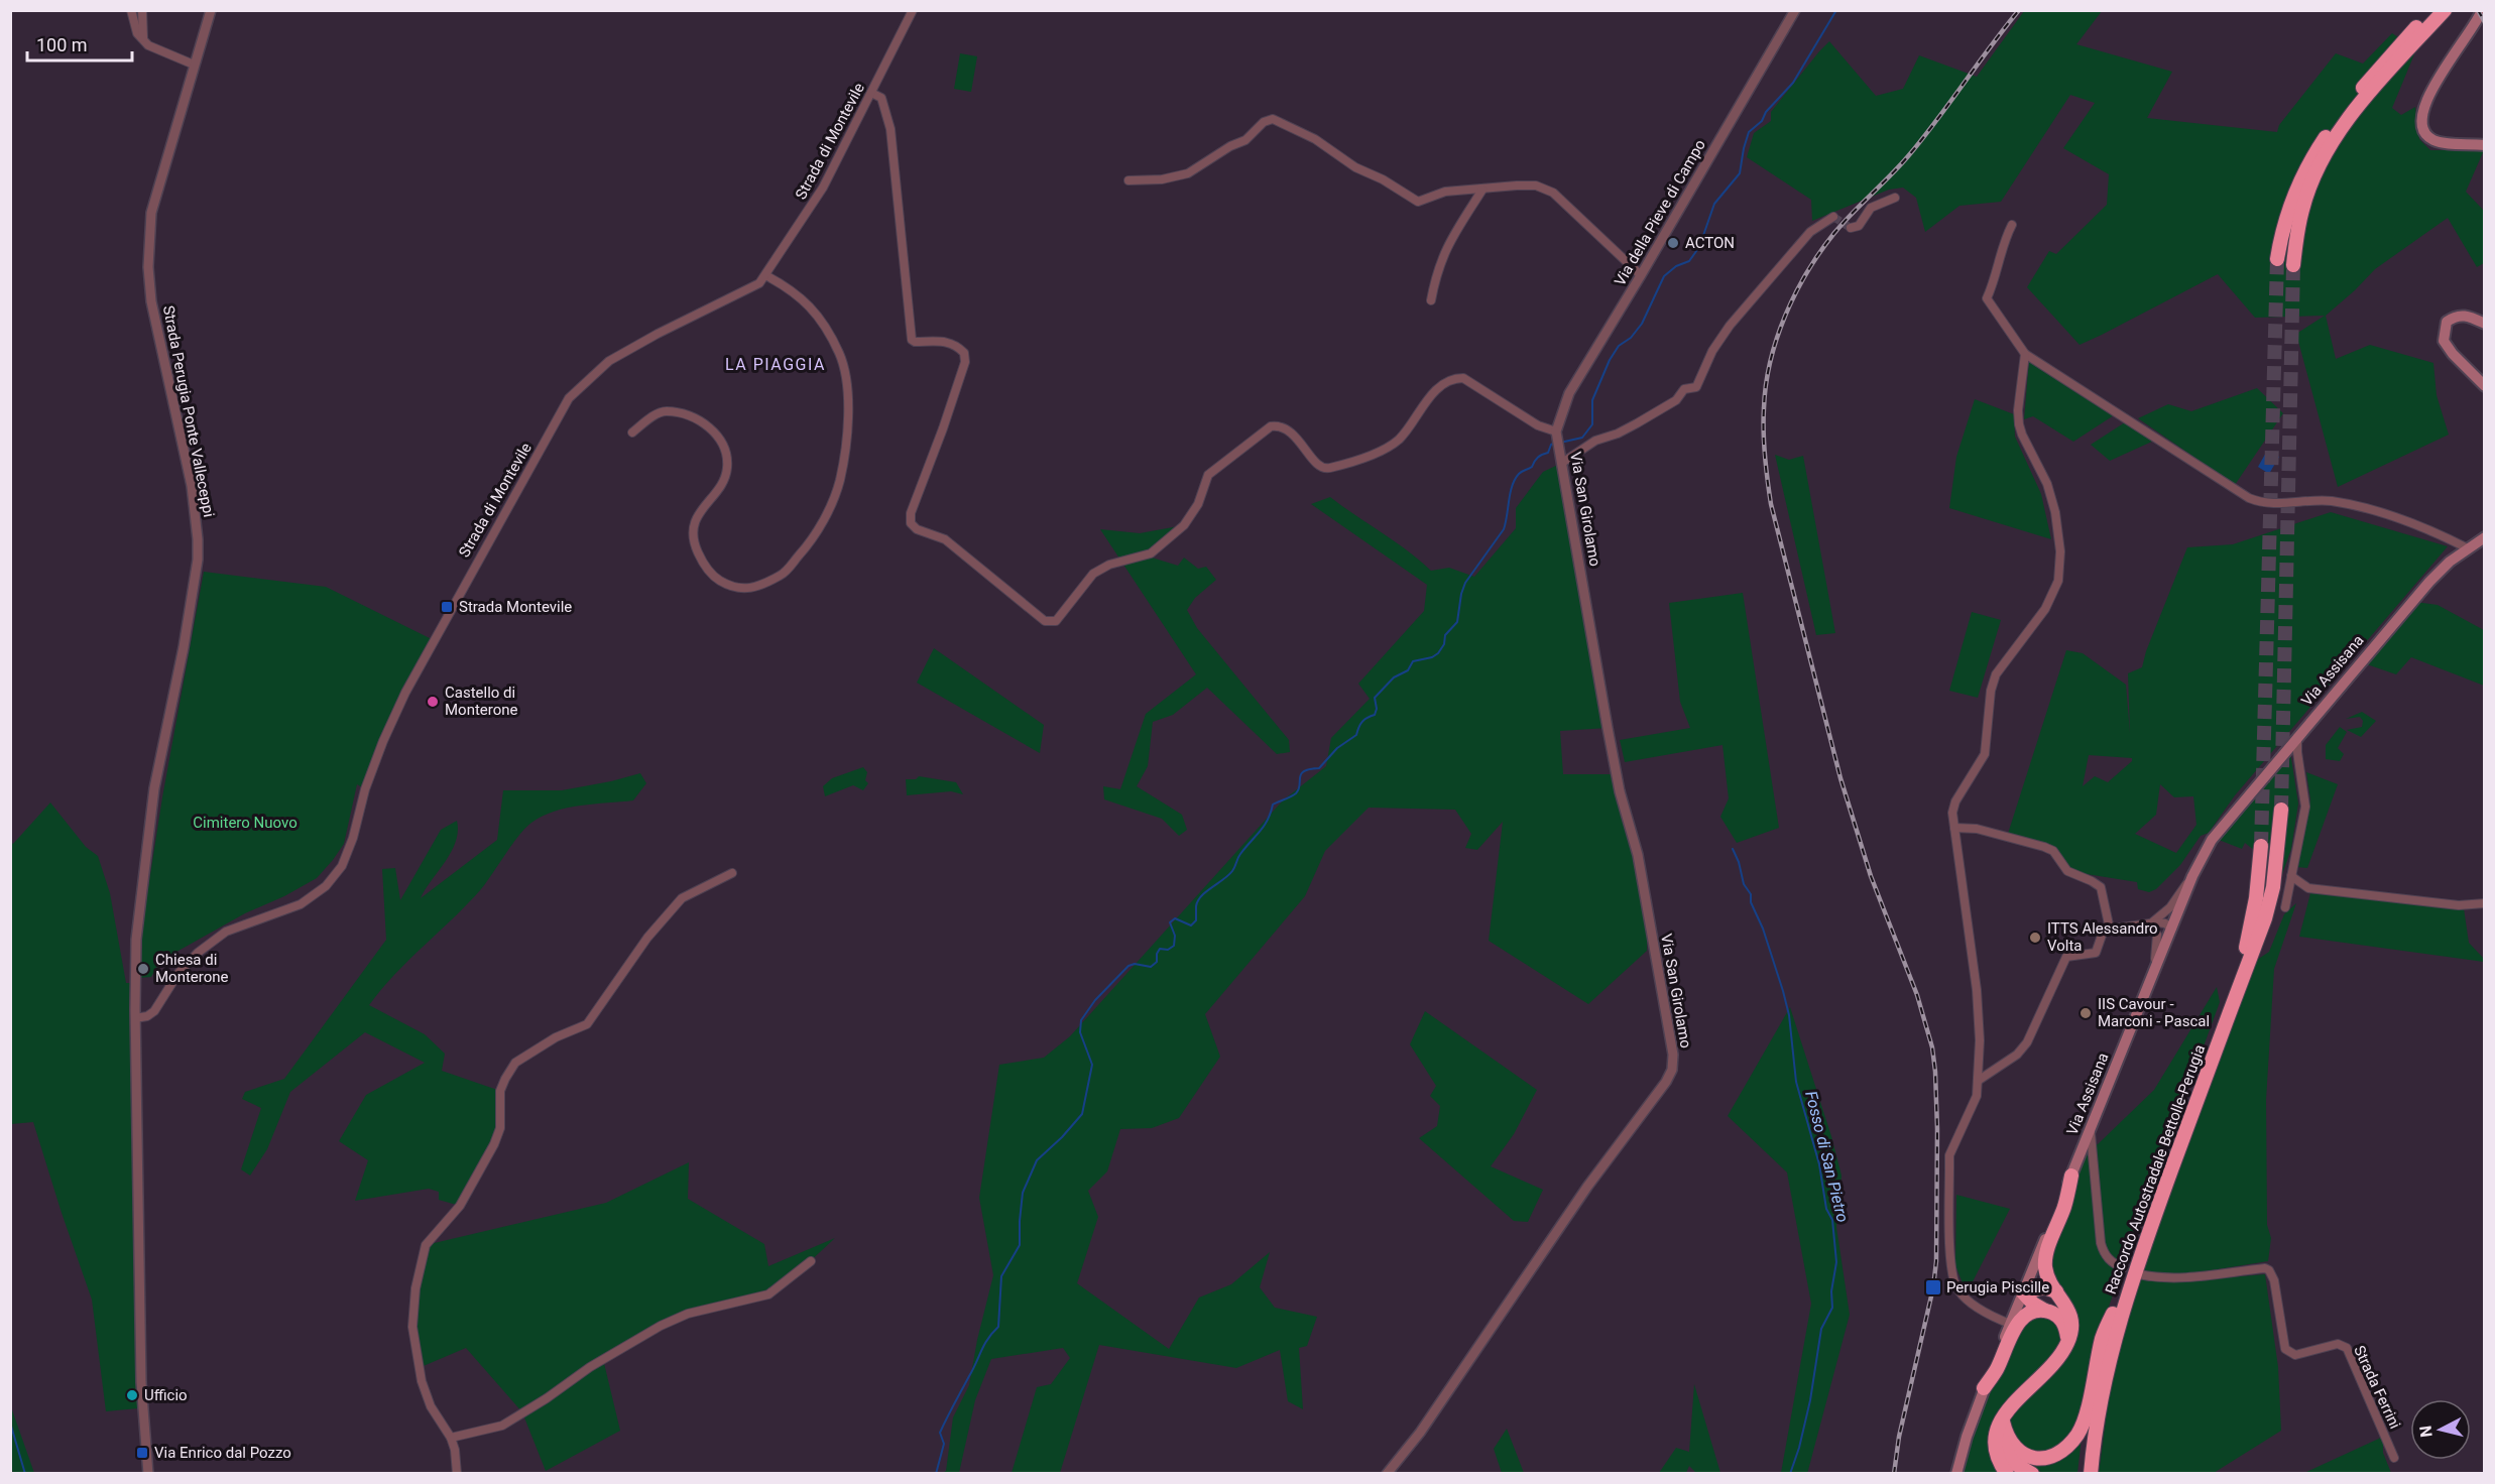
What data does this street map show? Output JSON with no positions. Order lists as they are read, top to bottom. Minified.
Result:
{"streets":{"highway":["Raccordo Autostradale Bettolle-Perugia"],"main road":["Via Assisana"],"street":["Strada di Montevile","Via della Pieve di Campo","Strada Perugia Ponte Valleceppi","Via San Girolamo","Strada Ferrini"]},"crossings":[["Strada di Montevile","Strada Perugia Ponte Valleceppi"],["Via della Pieve di Campo","Via San Girolamo"]],"districts":["LA PIAGGIA"],"water":["Fosso di San Pietro"],"parks":["Cimitero Nuovo"],"places":{"other":["ACTON","Castello di Monterone","ITTS Alessandro Volta","Chiesa di Monterone","IIS Cavour - Marconi - Pascal","Ufficio"],"transit":["Strada Montevile","Perugia Piscille","Via Enrico dal Pozzo"]},"scale_bar":"100 m","north":"left"}
